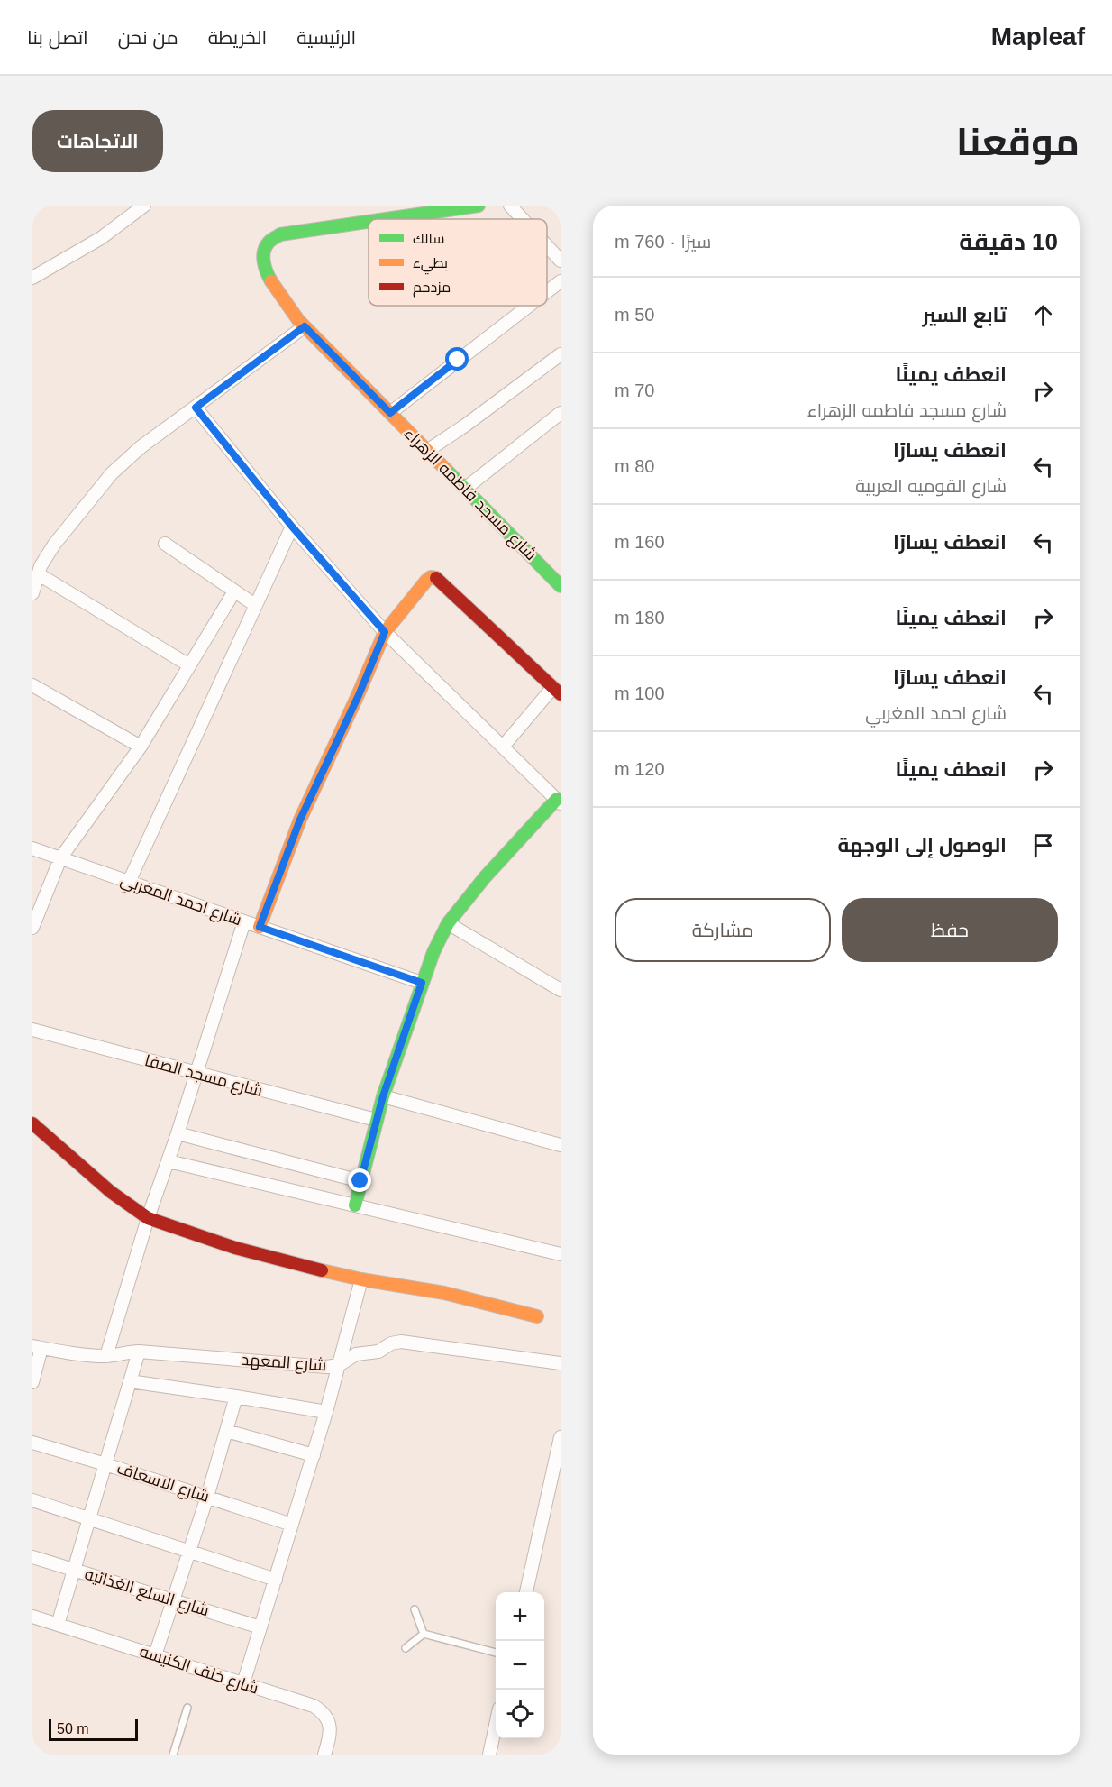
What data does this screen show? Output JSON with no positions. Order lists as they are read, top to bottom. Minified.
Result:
{"streets":{"street":["شارع مسجد فاطمه الزهراء","شارع احمد المغربي","شارع مسجد الصفا","شارع المعهد","شارع الاسعاف","شارع السلع الغذائيه","شارع خلف الكنيسه"]},"legend":["سالك","بطيء","مزدحم"],"scale_bar":"50 m","page":{"header":"Mapleaf","nav":["الرئيسية","الخريطة","من نحن","اتصل بنا"],"title":"موقعنا","buttons":["الاتجاهات",["حفظ","مشاركة"]],"heading":["10 دقيقة","سيرًا · 760 m"],"list":[["تابع السير","50 m"],["انعطف يمينًا","شارع مسجد فاطمه الزهراء","70 m"],["انعطف يسارًا","شارع القوميه العربية","80 m"],["انعطف يسارًا","160 m"],["انعطف يمينًا","180 m"],["انعطف يسارًا","شارع احمد المغربي","100 m"],["انعطف يمينًا","120 m"],"الوصول إلى الوجهة"],"map_buttons":["+","−"],"scale":"50 m"}}
